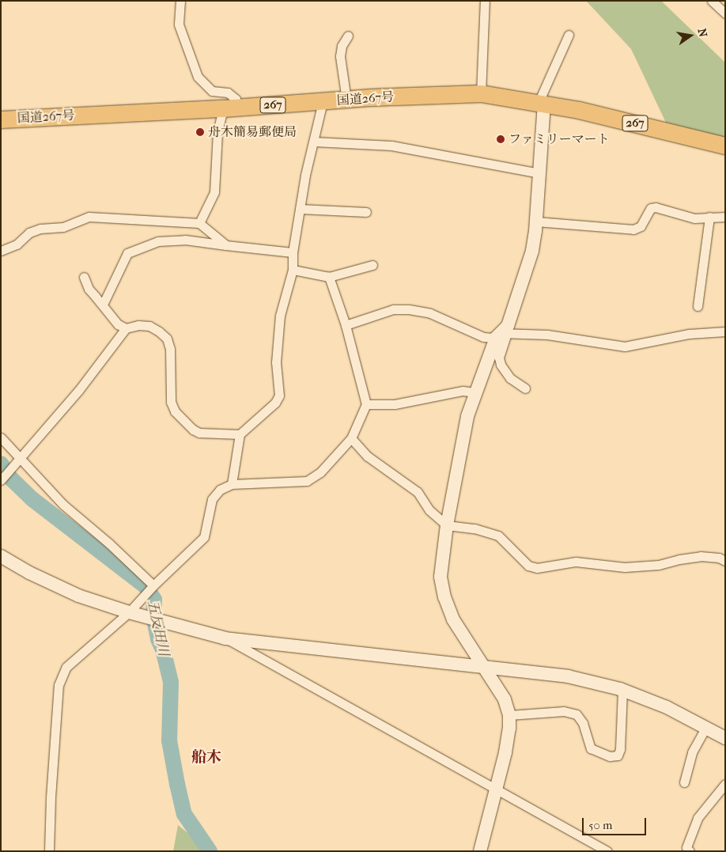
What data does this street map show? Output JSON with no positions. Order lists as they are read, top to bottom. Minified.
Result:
{"streets":{"highway":["国道267号","267"]},"districts":["船木"],"water":["五反田川"],"places":["舟木簡易郵便局","ファミリーマート"],"scale_bar":"50 m","north":"right"}
